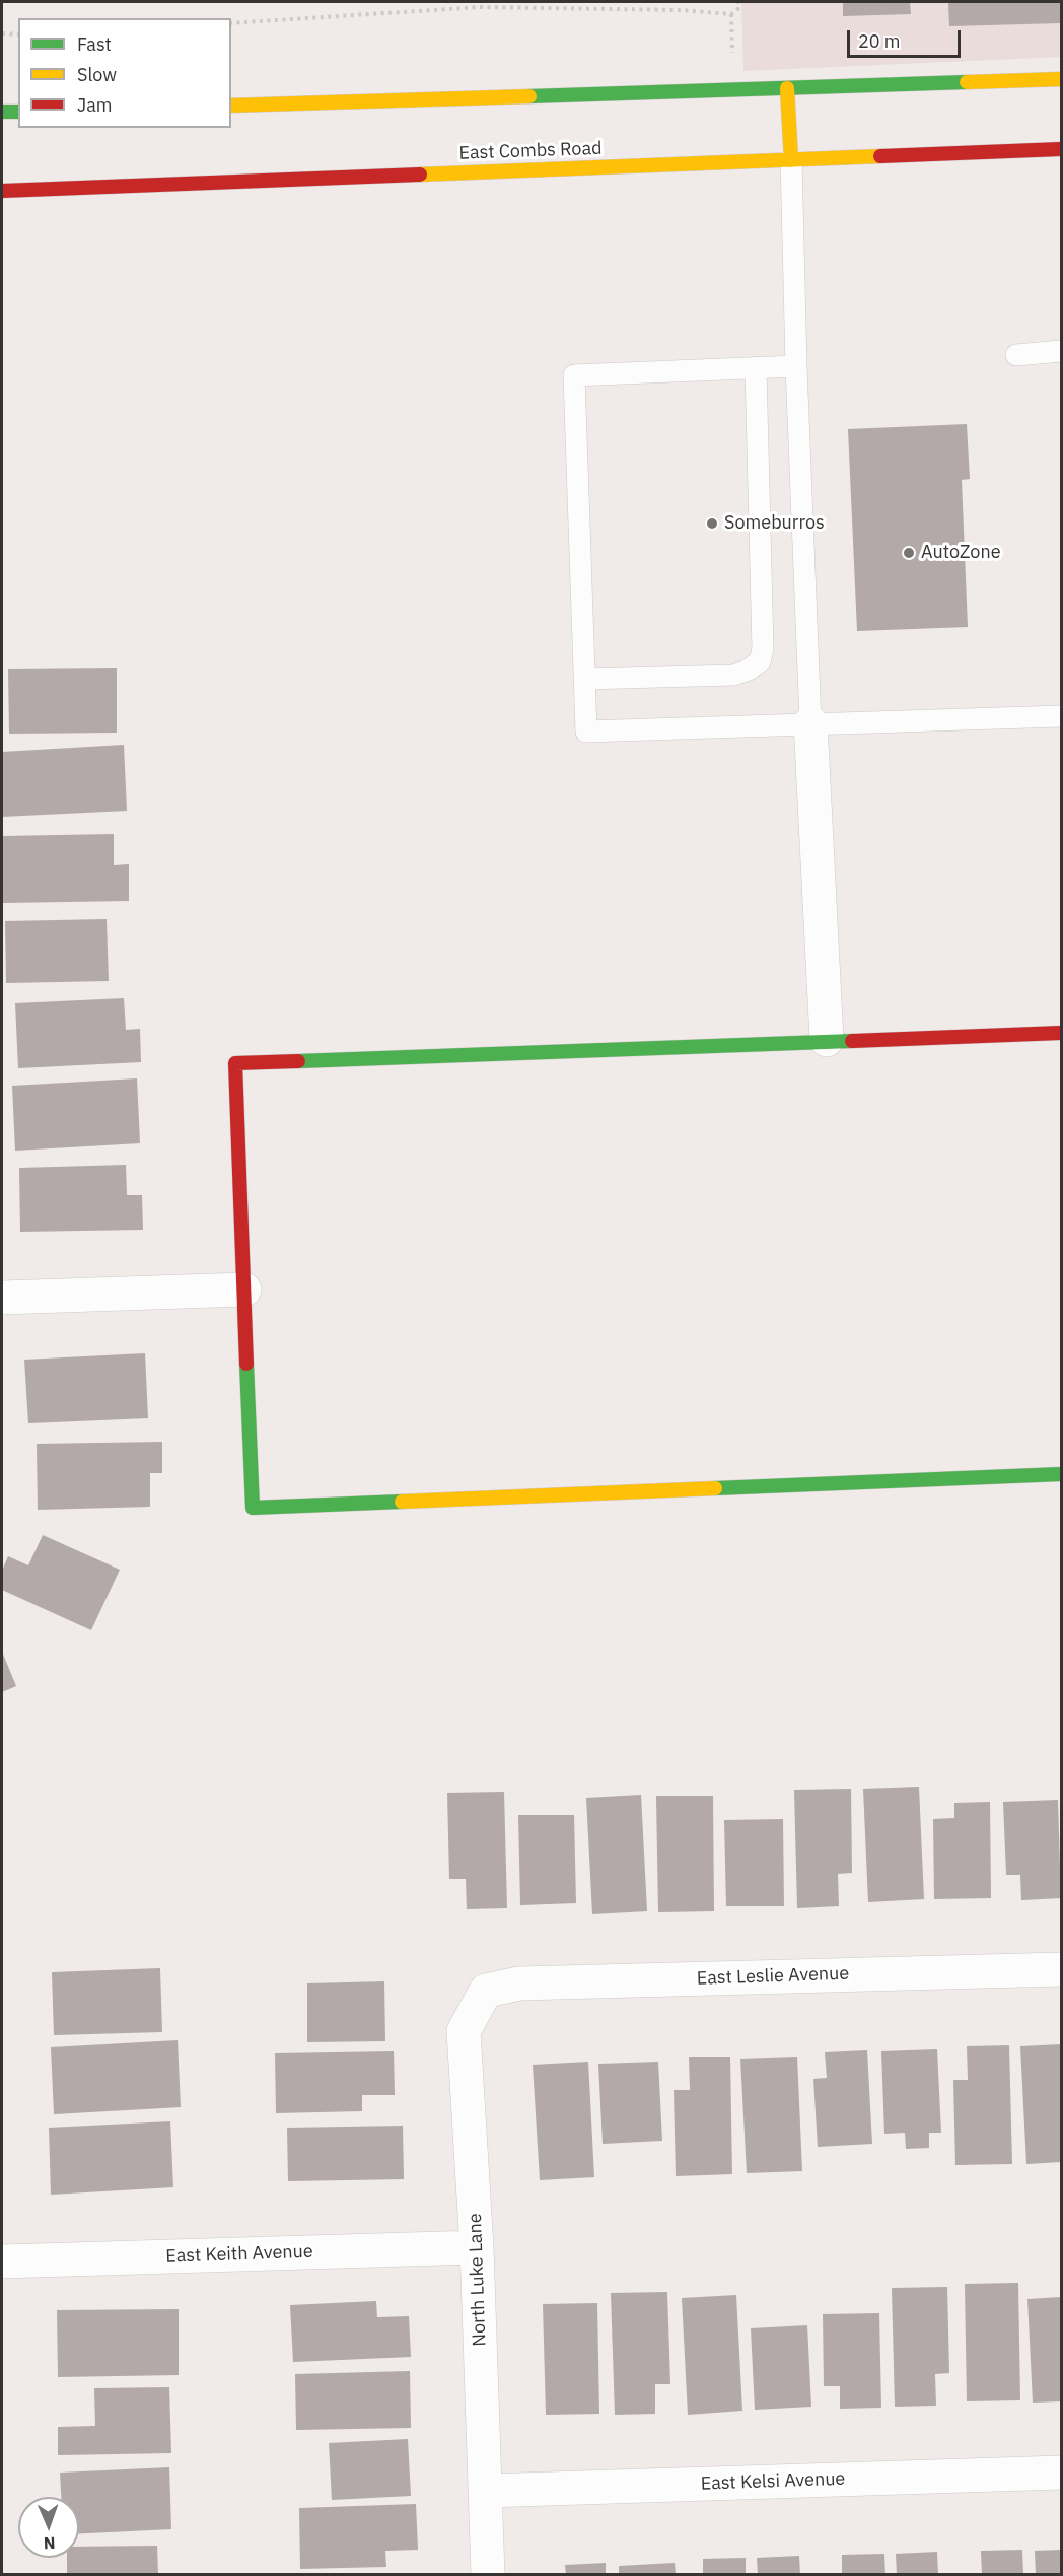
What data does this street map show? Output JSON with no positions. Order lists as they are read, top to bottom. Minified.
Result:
{"streets":{"street":["East Combs Road","East Leslie Avenue","East Keith Avenue","North Luke Lane","East Kelsi Avenue"]},"crossings":[["East Leslie Avenue","North Luke Lane"],["East Keith Avenue","North Luke Lane"],["North Luke Lane","East Kelsi Avenue"]],"places":["Someburros","AutoZone"],"legend":["Fast","Slow","Jam"],"scale_bar":"20 m","north":"bottom"}
